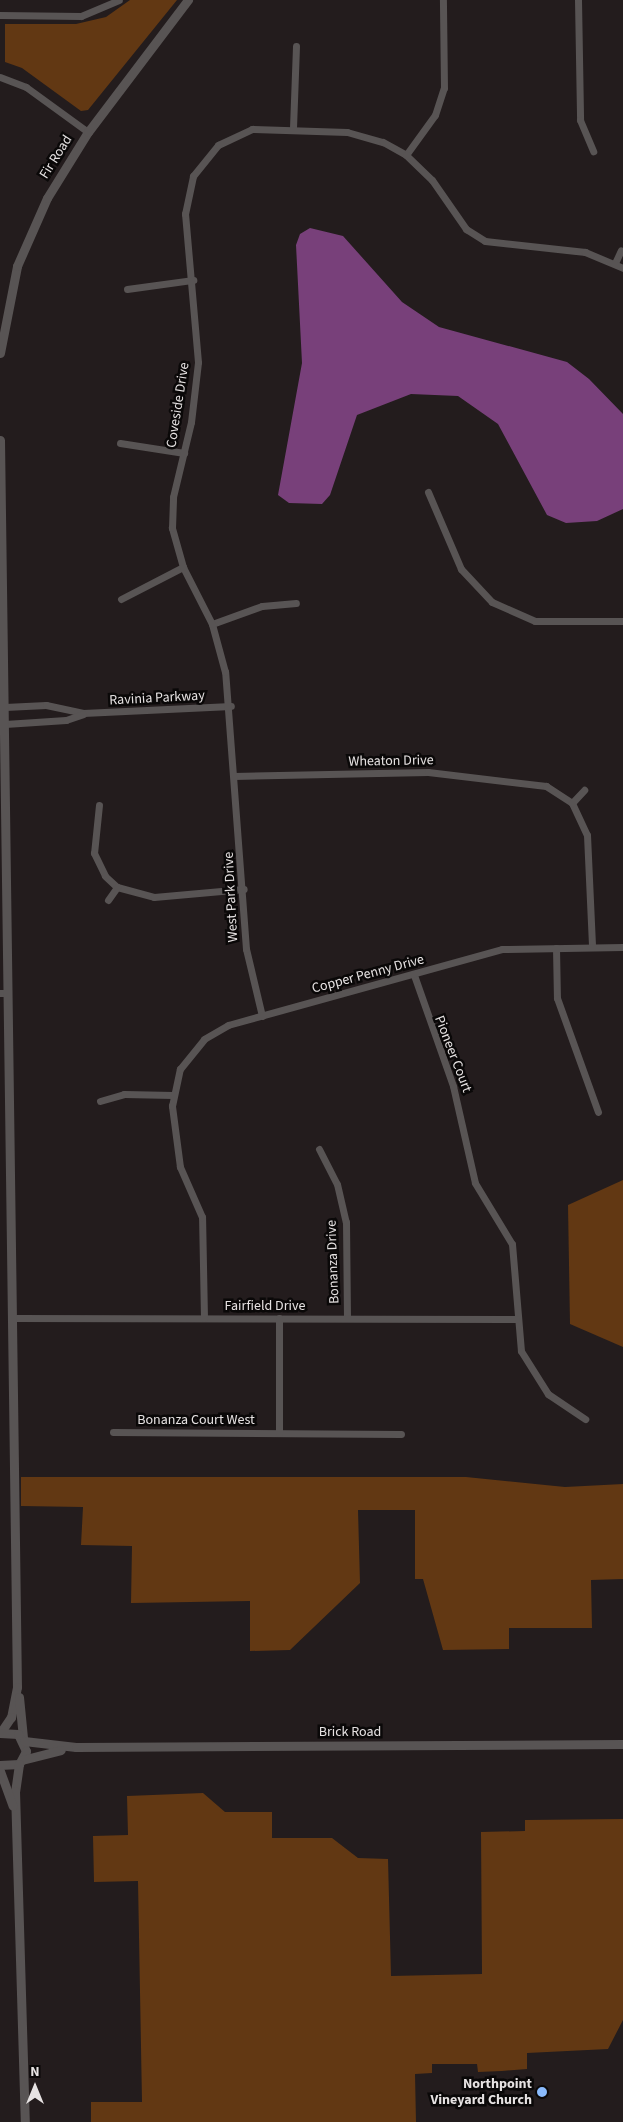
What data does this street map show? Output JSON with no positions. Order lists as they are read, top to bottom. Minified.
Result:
{"streets":{"street":["Fir Road","Coveside Drive","Ravinia Parkway","Wheaton Drive","West Park Drive","Copper Penny Drive","Pioneer Court","Bonanza Drive","Fairfield Drive","Bonanza Court West","Brick Road"]},"crossings":[["Coveside Drive","Ravinia Parkway"],["Coveside Drive","Wheaton Drive"],["Coveside Drive","West Park Drive"],["Wheaton Drive","West Park Drive"],["West Park Drive","Copper Penny Drive"],["Copper Penny Drive","Pioneer Court"],["Pioneer Court","Fairfield Drive"],["Bonanza Drive","Fairfield Drive"]],"places":["Northpoint Vineyard Church"],"north":"top"}
